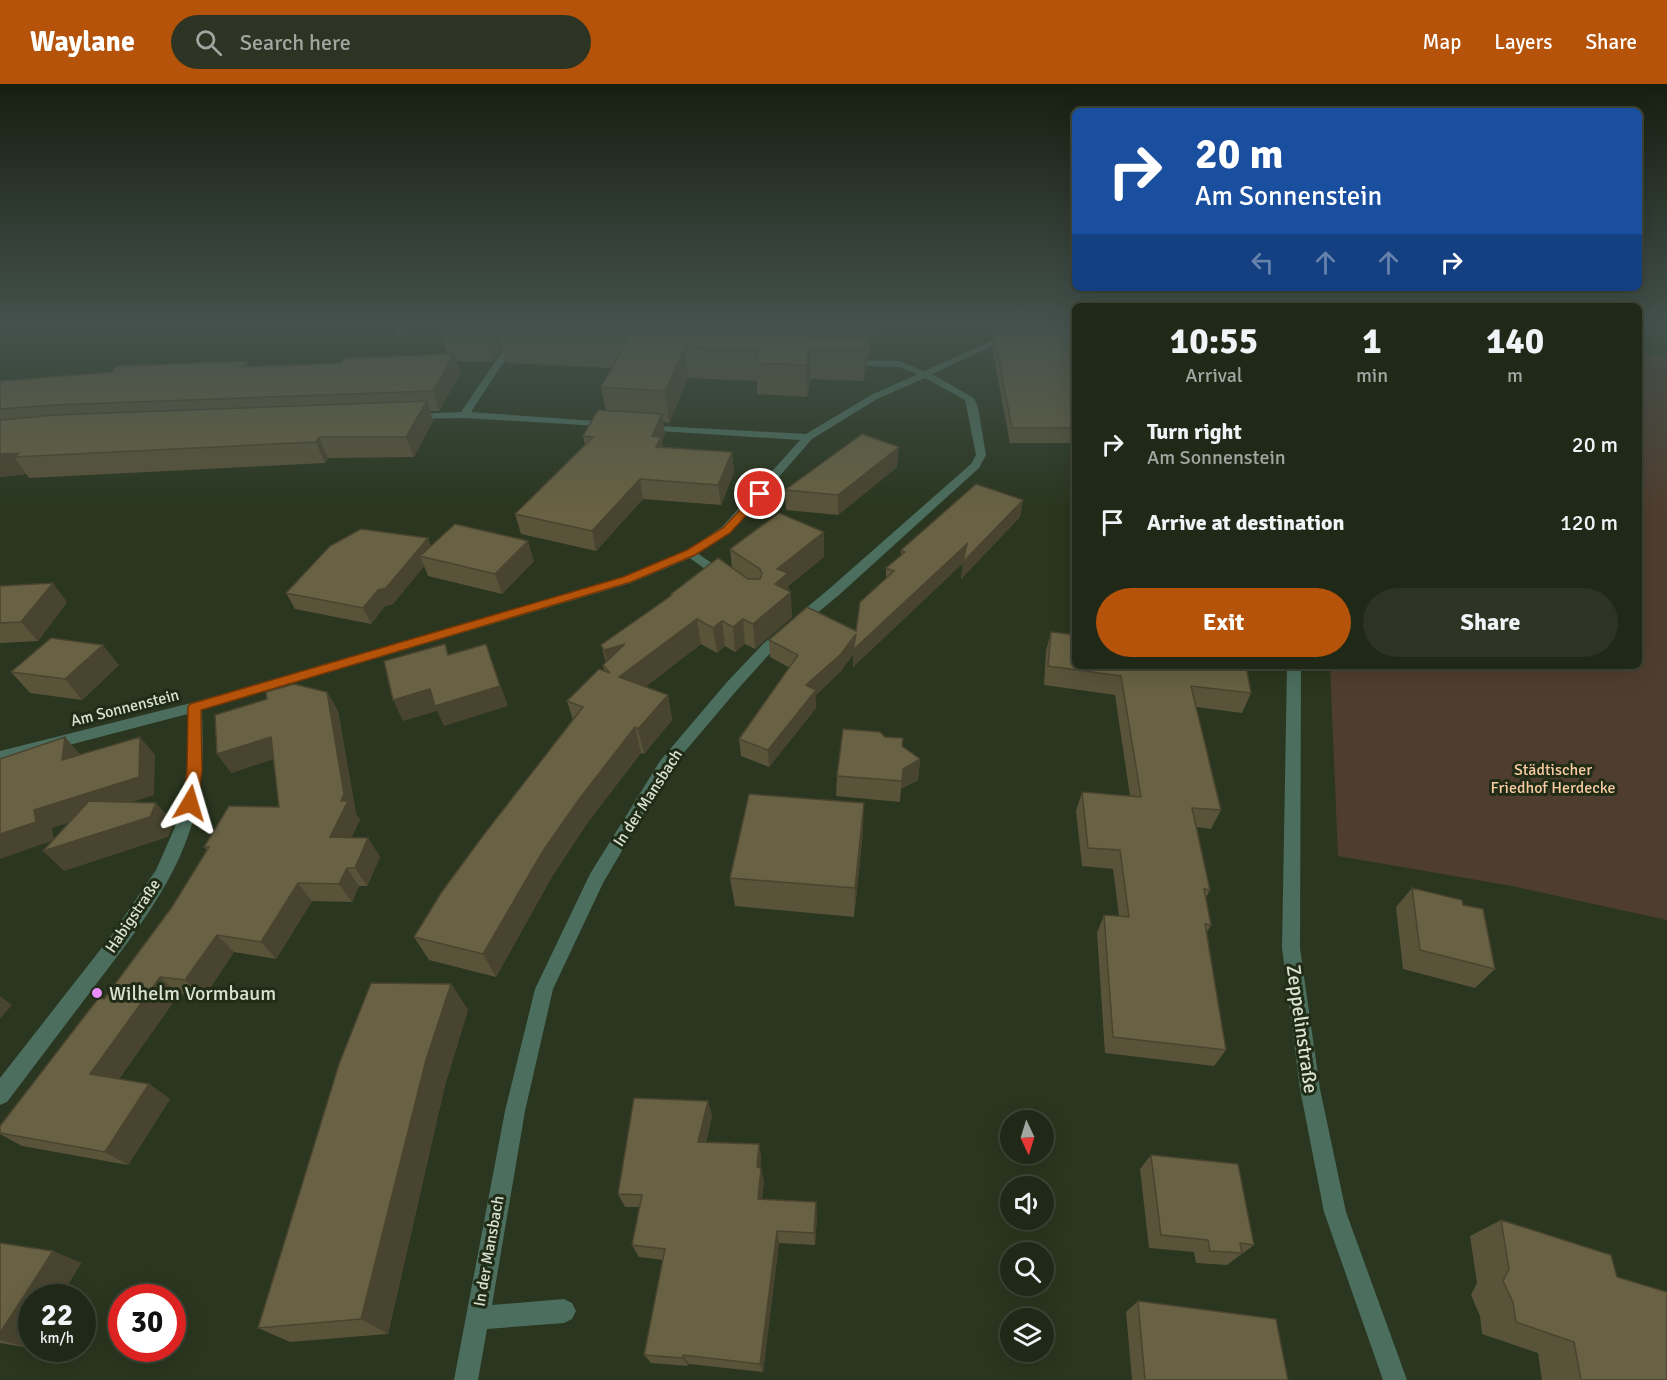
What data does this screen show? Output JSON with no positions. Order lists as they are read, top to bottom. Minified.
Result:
{"streets":{"street":["Am Sonnenstein","In der Mansbach","Habigstraße","Zeppelinstraße"]},"crossings":[["Am Sonnenstein","Habigstraße"]],"parks":["Städtischer Friedhof Herdecke"],"places":["Wilhelm Vormbaum"],"north":"bottom","page":{"header":"Waylane","search":"Search here","nav":["Map","Layers","Share"],"turn":["20 m","Am Sonnenstein"],"eta":["10:55","Arrival","1","min","140","m"],"list":[{"name":"Turn right","note":"Am Sonnenstein","value":"20 m"},{"name":"Arrive at destination","value":"120 m"}],"buttons":["Exit","Share"],"speed":"22 km/h","limit":"30"}}
